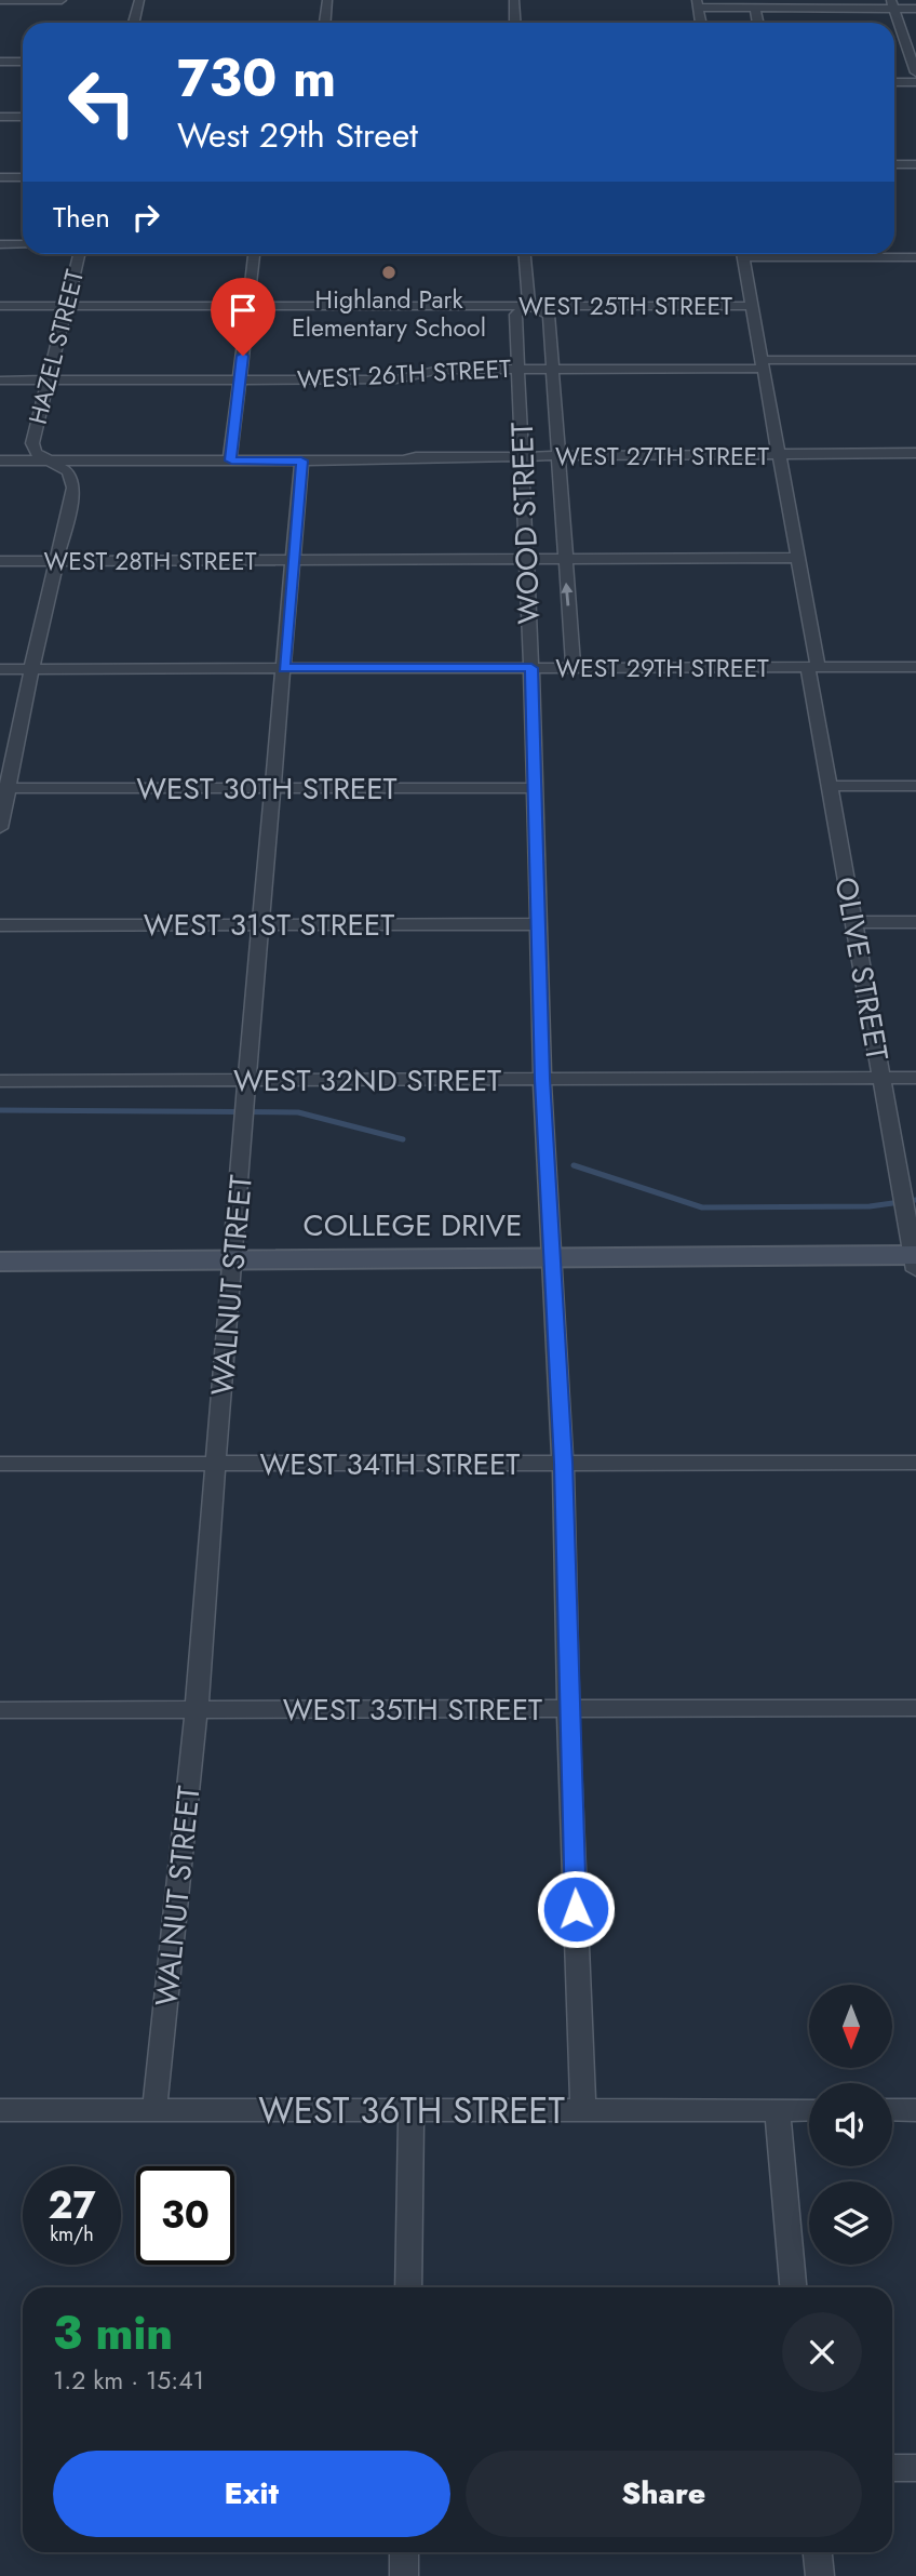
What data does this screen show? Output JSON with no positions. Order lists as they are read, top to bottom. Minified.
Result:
{"streets":{"street":["WEST 25TH STREET","HAZEL STREET","WEST 26TH STREET","WEST 27TH STREET","WOOD STREET","WEST 28TH STREET","WEST 29TH STREET","WEST 30TH STREET","WEST 31ST STREET","OLIVE STREET","WEST 32ND STREET","COLLEGE DRIVE","WALNUT STREET","WEST 34TH STREET","WEST 35TH STREET","WEST 36TH STREET"]},"crossings":[["WEST 25TH STREET","HAZEL STREET"],["WEST 25TH STREET","WOOD STREET"],["WEST 25TH STREET","OLIVE STREET"],["HAZEL STREET","WEST 26TH STREET"],["HAZEL STREET","WEST 27TH STREET"],["HAZEL STREET","WEST 28TH STREET"],["HAZEL STREET","WEST 29TH STREET"],["HAZEL STREET","WEST 30TH STREET"],["WEST 26TH STREET","WOOD STREET"],["WEST 26TH STREET","OLIVE STREET"],["WEST 27TH STREET","WOOD STREET"],["WEST 27TH STREET","OLIVE STREET"],["WEST 27TH STREET","WALNUT STREET"],["WOOD STREET","WEST 28TH STREET"],["WOOD STREET","WEST 29TH STREET"],["WOOD STREET","WEST 30TH STREET"],["WOOD STREET","WEST 31ST STREET"],["WOOD STREET","WEST 32ND STREET"],["WOOD STREET","COLLEGE DRIVE"],["WOOD STREET","WEST 34TH STREET"],["WOOD STREET","WEST 35TH STREET"],["WOOD STREET","WEST 36TH STREET"],["WEST 28TH STREET","OLIVE STREET"],["WEST 28TH STREET","WALNUT STREET"],["WEST 29TH STREET","OLIVE STREET"],["WEST 29TH STREET","WALNUT STREET"],["WEST 30TH STREET","WALNUT STREET"],["WEST 31ST STREET","WALNUT STREET"],["OLIVE STREET","WEST 32ND STREET"],["OLIVE STREET","COLLEGE DRIVE"],["WEST 32ND STREET","WALNUT STREET"],["COLLEGE DRIVE","WALNUT STREET"],["WALNUT STREET","WEST 34TH STREET"],["WALNUT STREET","WEST 35TH STREET"],["WALNUT STREET","WEST 36TH STREET"]],"places":["Highland Park Elementary School"],"north":"bottom","page":{"turn":["730 m","West 29th Street"],"then":"Then","speed":"27 km/h","limit":"30","heading":["3 min","1.2 km · 15:41"],"buttons":["Exit","Share"]}}
